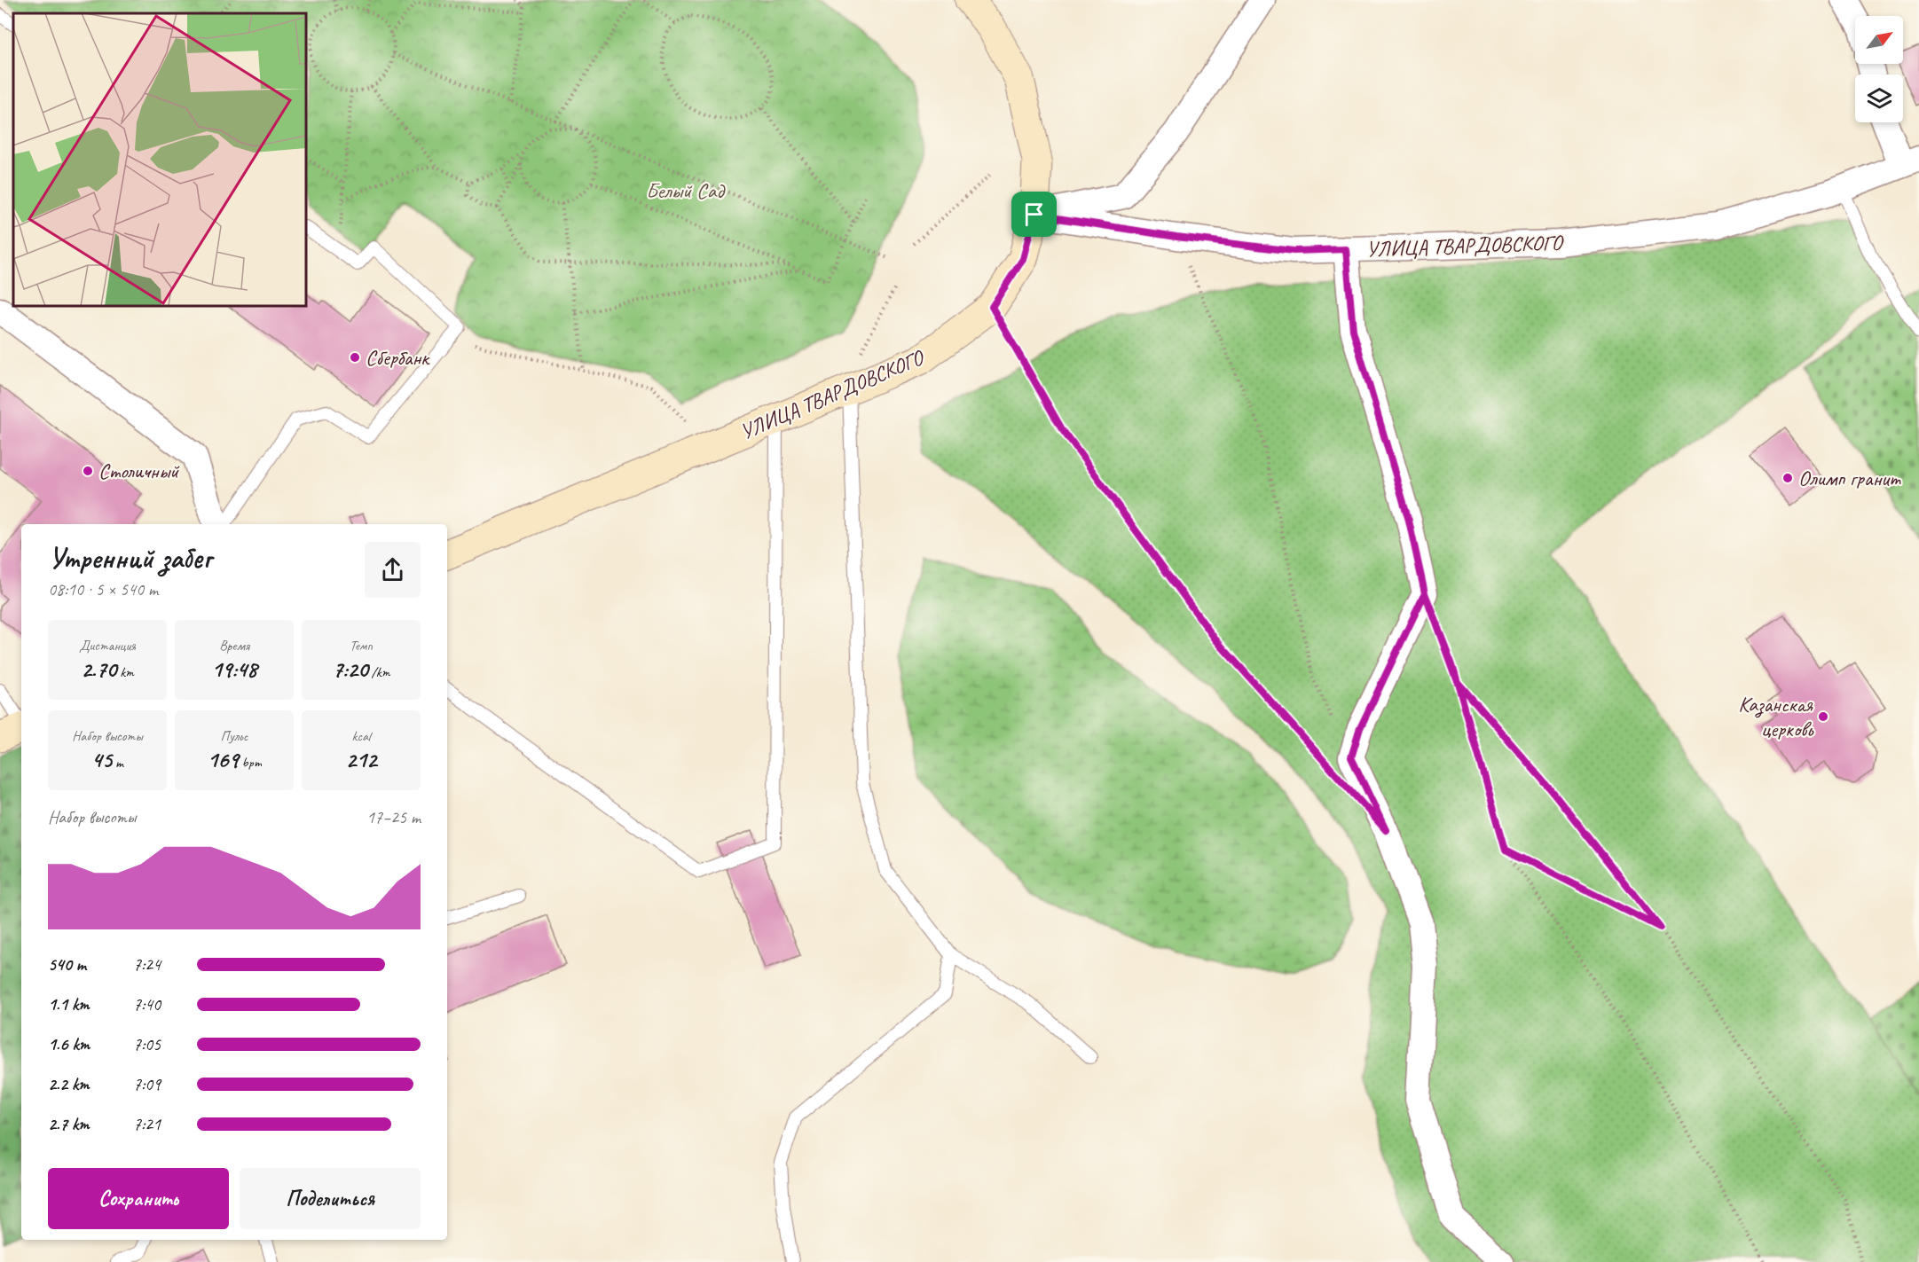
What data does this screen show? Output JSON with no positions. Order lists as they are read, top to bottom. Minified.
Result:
{"streets":{"street":["УЛИЦА ТВАРДОВСКОГО"]},"parks":["Белый Сад"],"places":["Сбербанк","Столичный","Олимп гранит","Казанская церковь"],"north":"top right","page":{"heading":["Утренний забег","08:10 · 5 × 540 m"],"stats":[["Дистанция","2.70 km"],["Время","19:48"],["Темп","7:20 /km"],["Набор высоты","45 m"],["Пульс","169 bpm"],["kcal","212"]],"chart":["Набор высоты","17–25 m"],"list":[{"name":"540 m","note":"7:24"},{"name":"1.1 km","note":"7:40"},{"name":"1.6 km","note":"7:05"},{"name":"2.2 km","note":"7:09"},{"name":"2.7 km","note":"7:21"}],"buttons":["Сохранить","Поделиться"]}}
